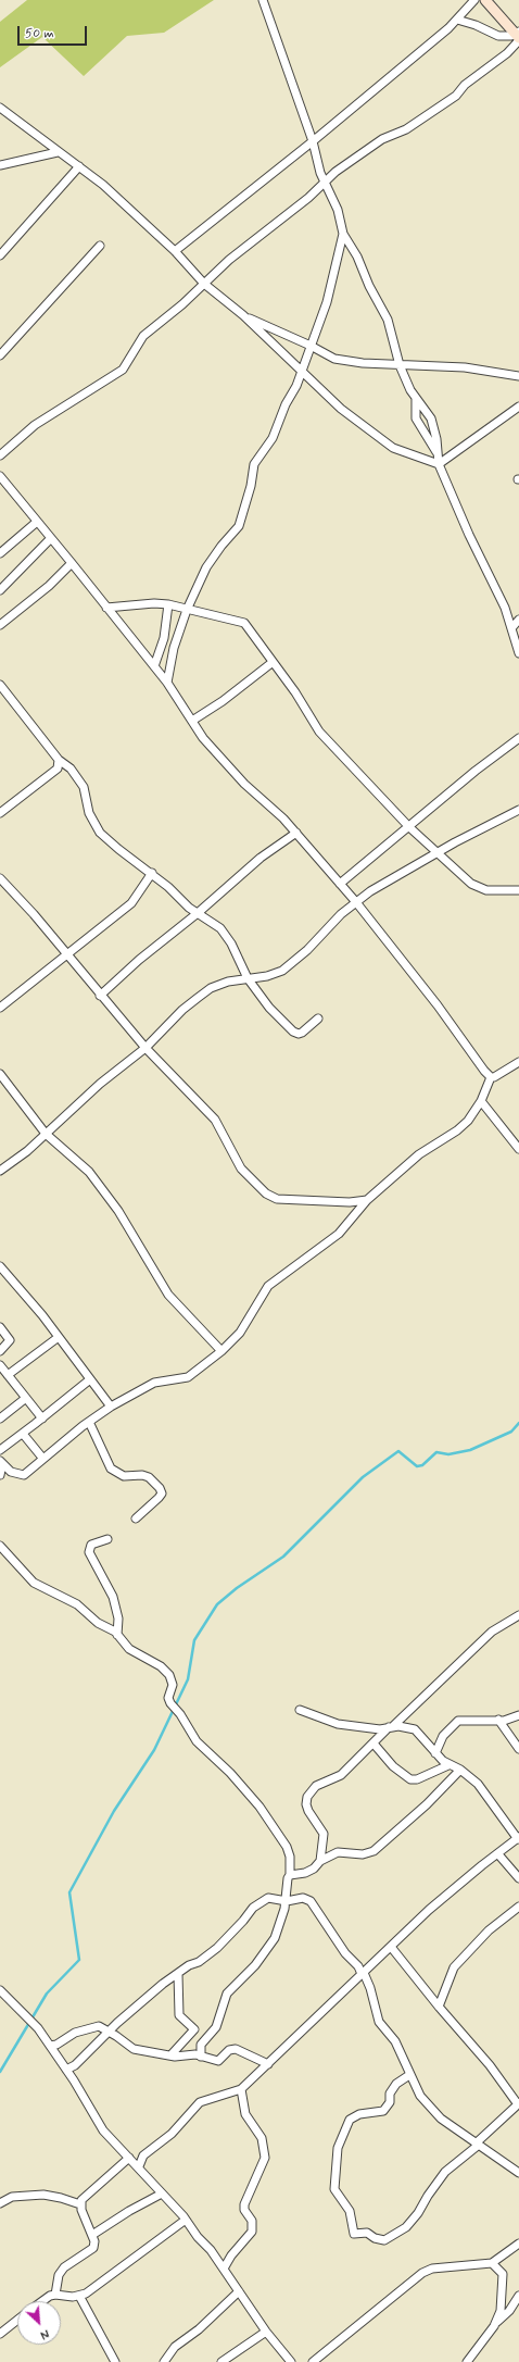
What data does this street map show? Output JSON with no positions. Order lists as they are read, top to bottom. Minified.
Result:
{"scale_bar":"50 m","north":"bottom right"}
